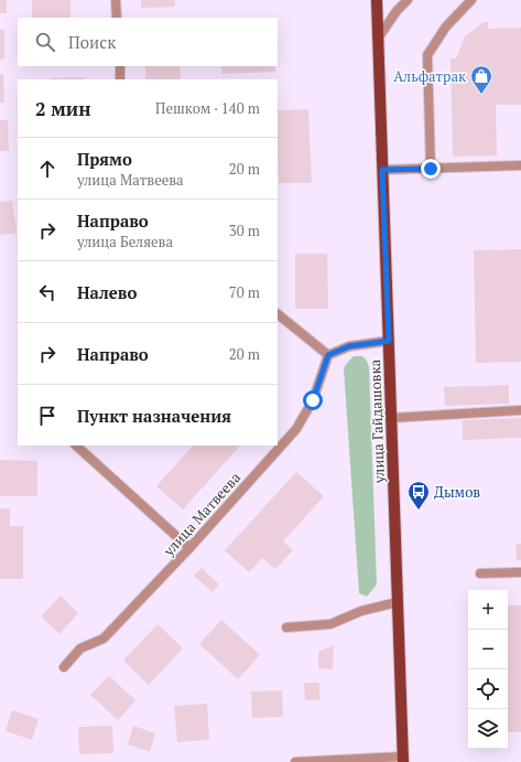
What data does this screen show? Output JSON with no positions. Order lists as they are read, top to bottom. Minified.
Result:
{"streets":{"main road":["улица Гайдашовка"],"street":["улица Матвеева"]},"places":{"shop":["Альфатрак"],"bus stop":["Дымов"]},"page":{"search":"Поиск","heading":["2 мин","Пешком · 140 m"],"list":[["Прямо","улица Матвеева","20 m"],["Направо","улица Беляева","30 m"],["Налево","70 m"],["Направо","20 m"],"Пункт назначения"],"map_buttons":["+","−"]}}
